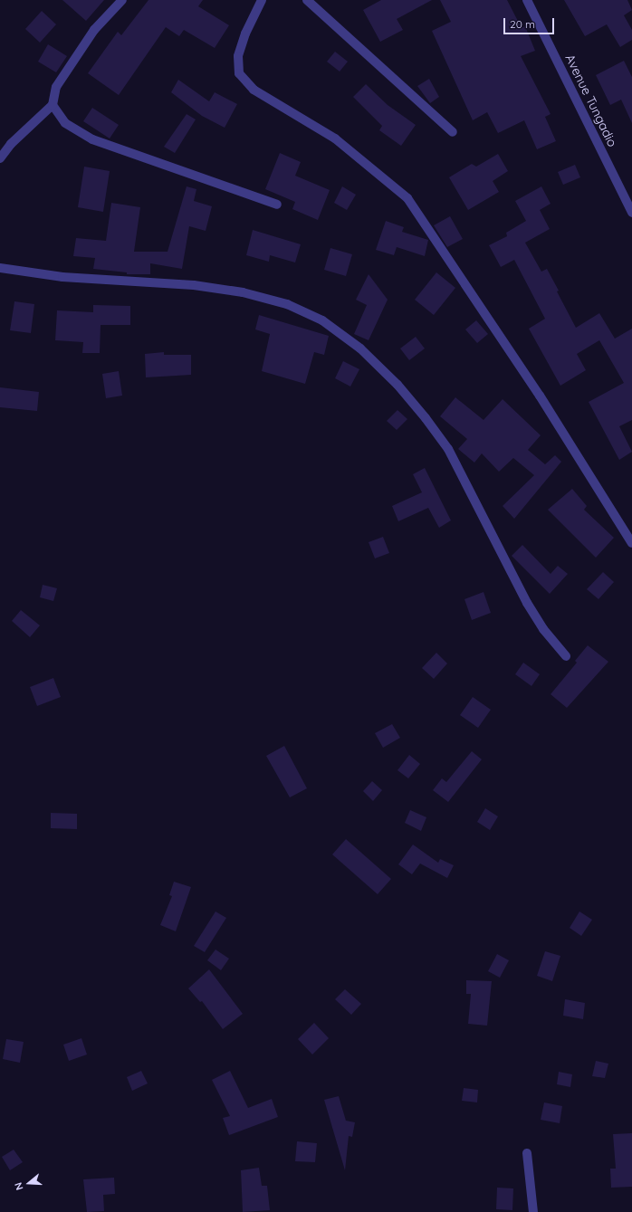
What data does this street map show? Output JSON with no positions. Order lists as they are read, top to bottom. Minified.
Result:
{"streets":{"street":["Avenue Tungadio"]},"scale_bar":"20 m","north":"left"}
